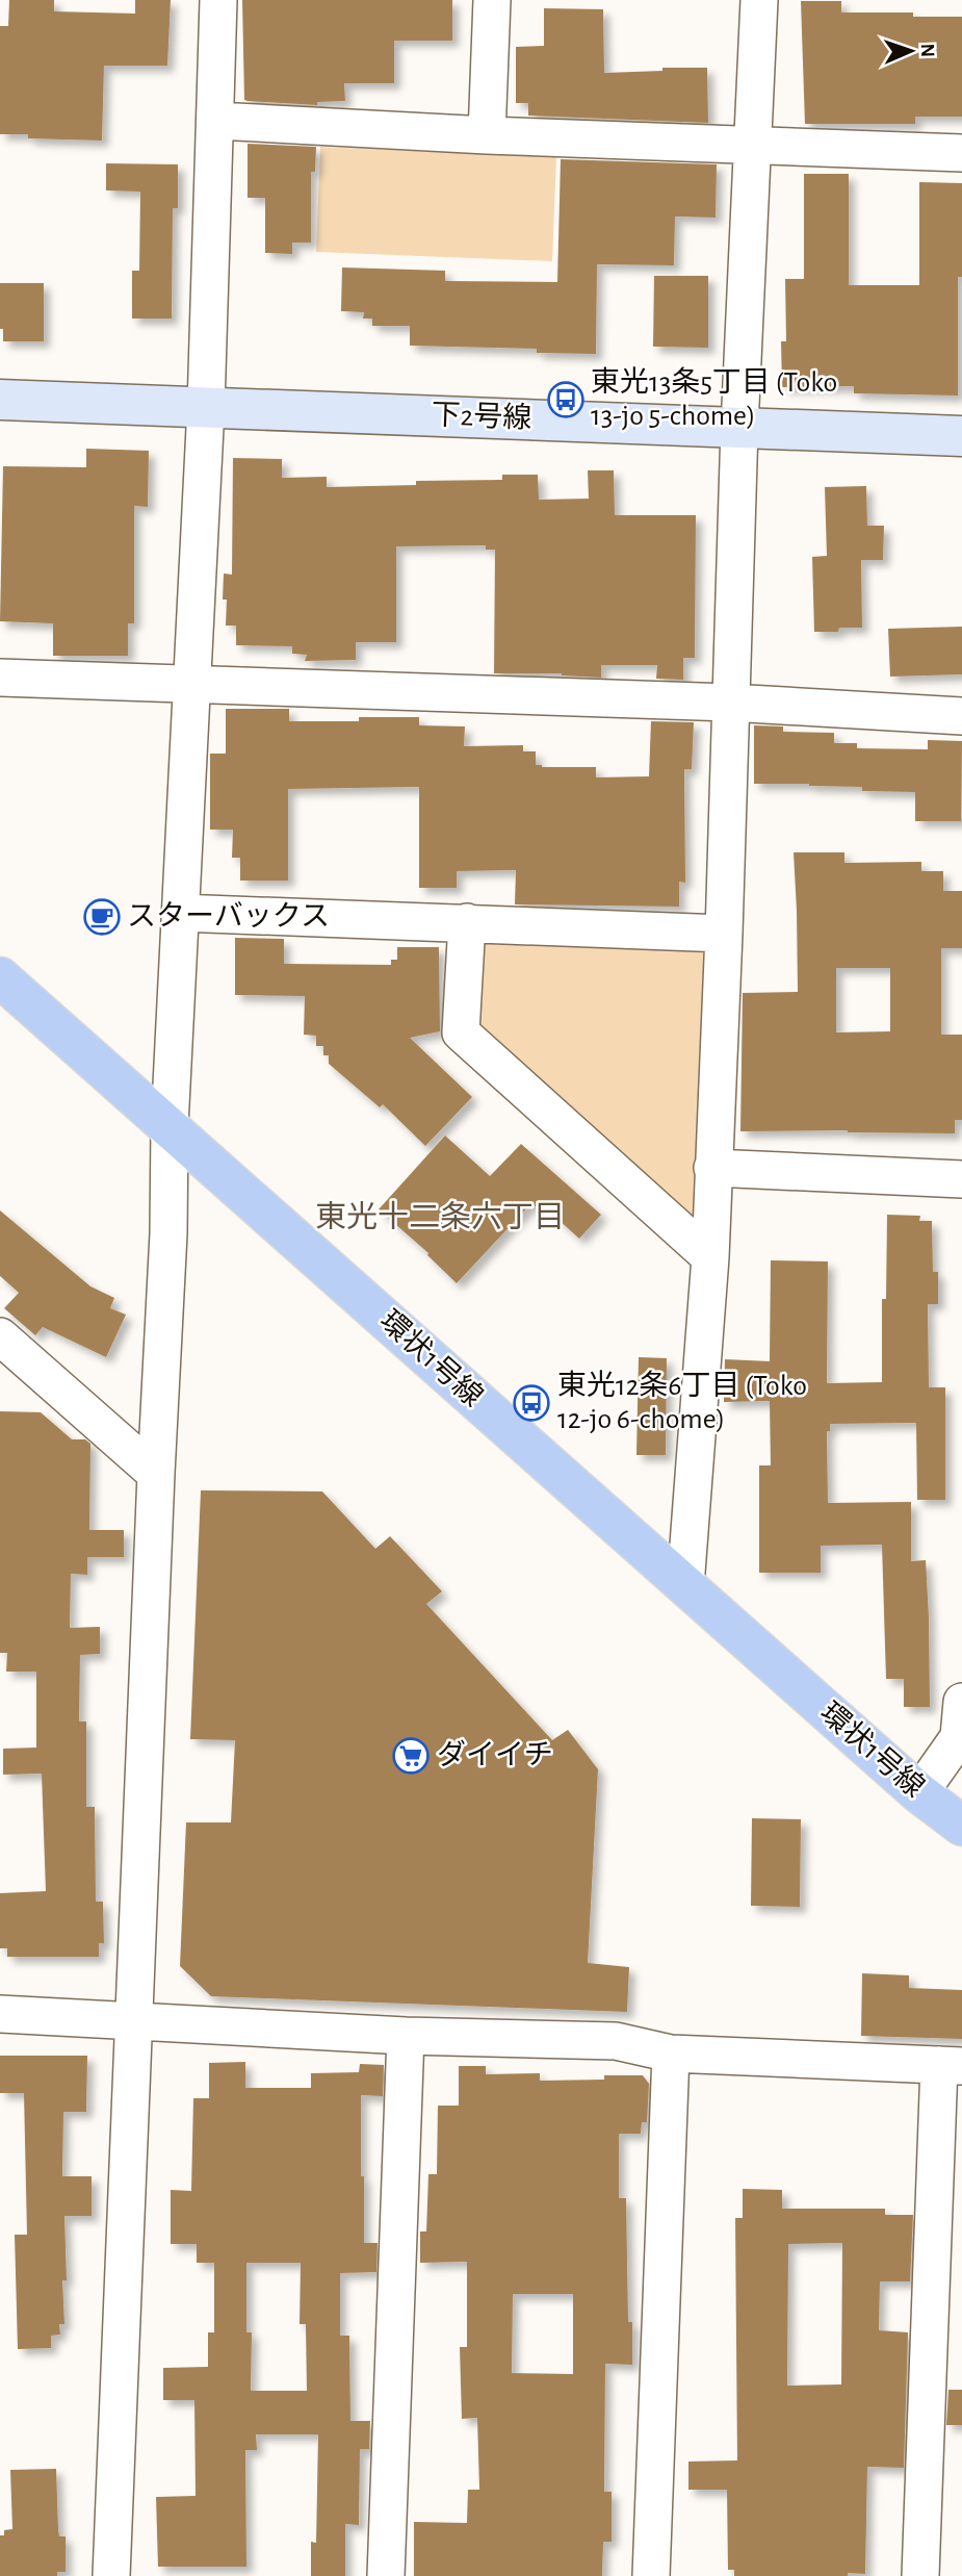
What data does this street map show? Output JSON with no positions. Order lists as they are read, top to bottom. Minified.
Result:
{"streets":{"main road":["環状1号線"],"street":["下2号線"]},"districts":["東光十二条六丁目"],"places":{"bus stop":["東光13条5丁目 (Toko 13-jo 5-chome)","東光12条6丁目 (Toko 12-jo 6-chome)"],"cafe":["スターバックス"],"supermarket":["ダイイチ"]},"north":"right"}
